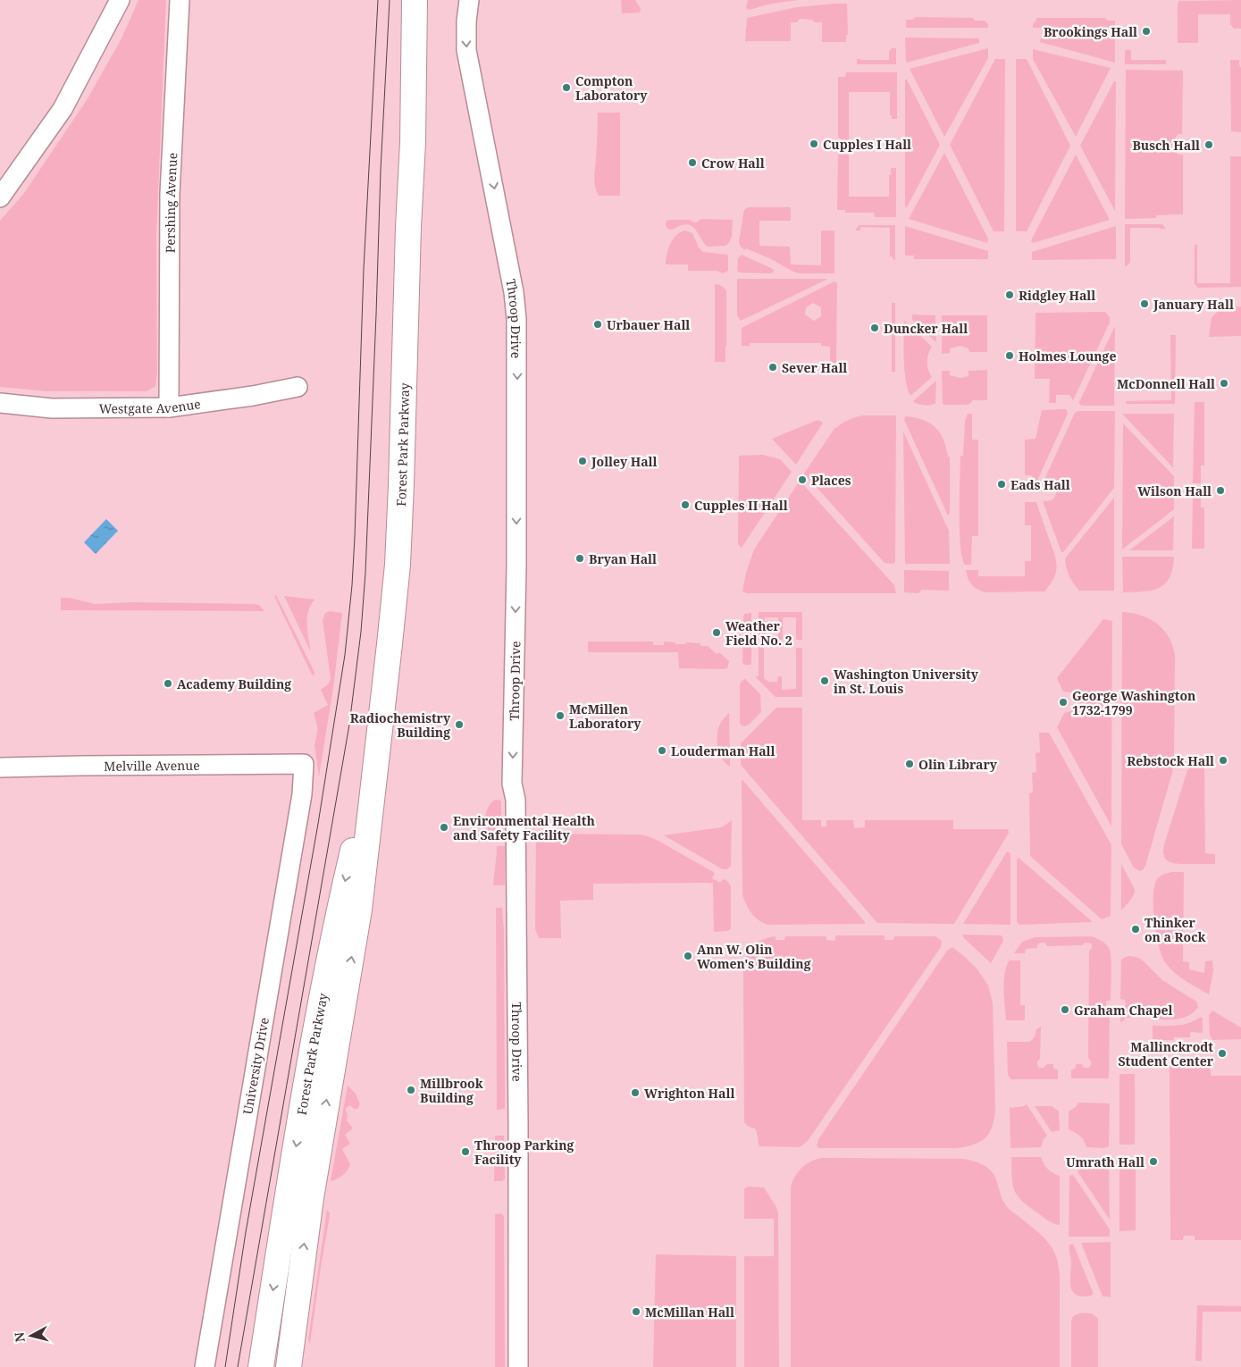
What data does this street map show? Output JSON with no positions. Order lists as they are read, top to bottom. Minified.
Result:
{"streets":{"main road":["Forest Park Parkway"],"street":["Pershing Avenue","Throop Drive","Westgate Avenue","Melville Avenue","University Drive"]},"crossings":[["Pershing Avenue","Westgate Avenue"],["Melville Avenue","University Drive"]],"one_way":["Throop Drive"],"places":["Brookings Hall","Compton Laboratory","Cupples I Hall","Busch Hall","Crow Hall","Ridgley Hall","January Hall","Urbauer Hall","Duncker Hall","Holmes Lounge","Sever Hall","McDonnell Hall","Jolley Hall","Places","Eads Hall","Wilson Hall","Cupples II Hall","Bryan Hall","Weather Field No. 2","Washington University in St. Louis","Academy Building","George Washington 1732-1799","McMillen Laboratory","Radiochemistry Building","Louderman Hall","Rebstock Hall","Olin Library","Environmental Health and Safety Facility","Thinker on a Rock","Ann W. Olin Women's Building","Graham Chapel","Mallinckrodt Student Center","Millbrook Building","Wrighton Hall","Throop Parking Facility","Umrath Hall","McMillan Hall"],"north":"left"}
